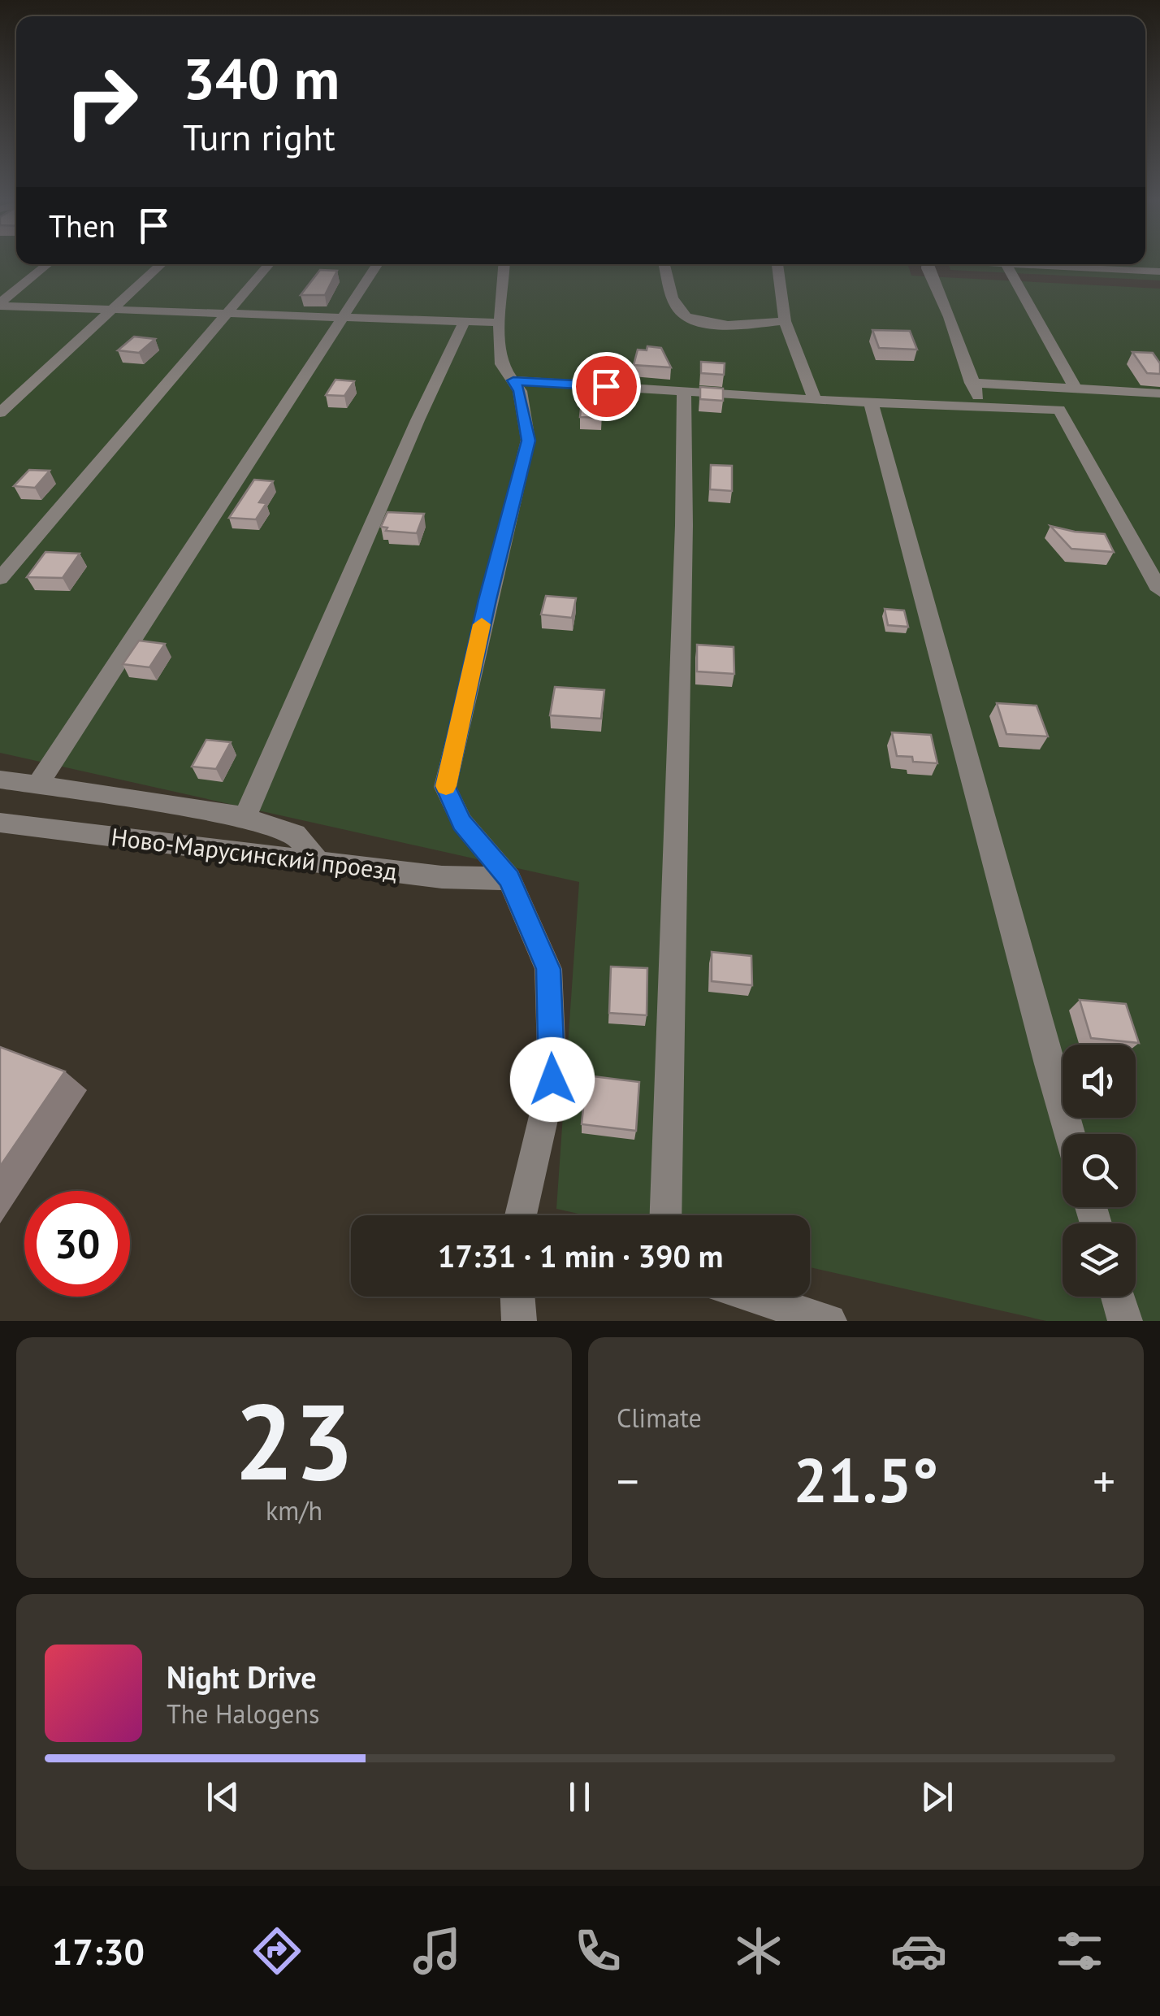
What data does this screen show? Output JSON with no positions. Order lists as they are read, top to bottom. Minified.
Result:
{"streets":{"street":["Ново-Марусинский проезд"]},"page":{"turn":["340 m","Turn right"],"then":"Then","limit":"30","trip":"17:31 · 1 min · 390 m","tile":[["23","km/h"],"Climate"],"heat":["−","21.5°","+"],"song":["Night Drive","The Halogens"],"tabs":"17:30"}}
